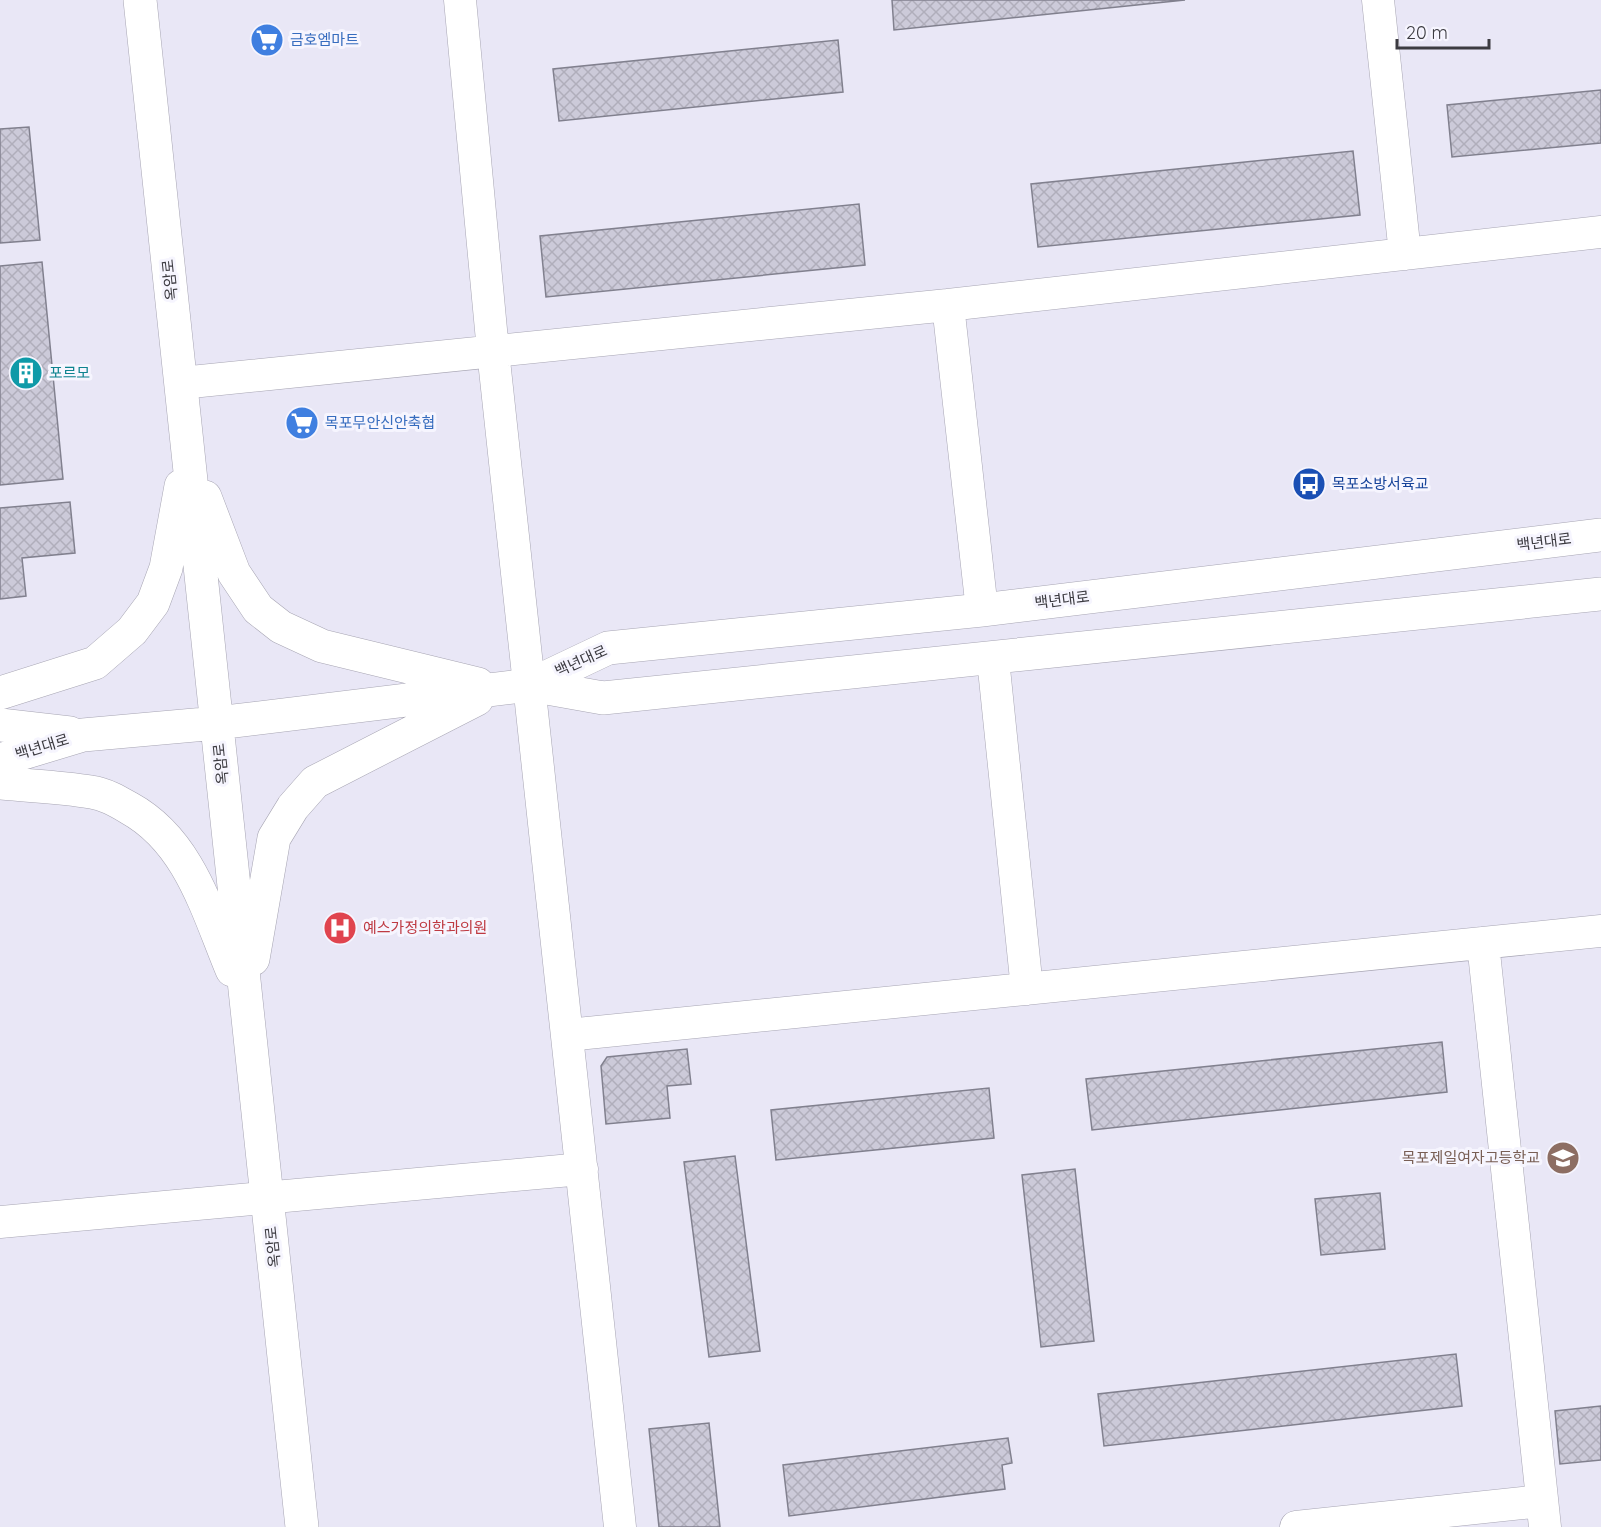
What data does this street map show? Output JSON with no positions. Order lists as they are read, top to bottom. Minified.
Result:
{"streets":{"street":["옥암로","백년대로"]},"crossings":[["옥암로","백년대로"]],"places":{"supermarket":["금호엠마트","목포무안신안축협"],"building":["포르모"],"bus stop":["목포소방서육교"],"hospital":["예스가정의학과의원"],"school or university":["목포제일여자고등학교"]},"scale_bar":"20 m"}
